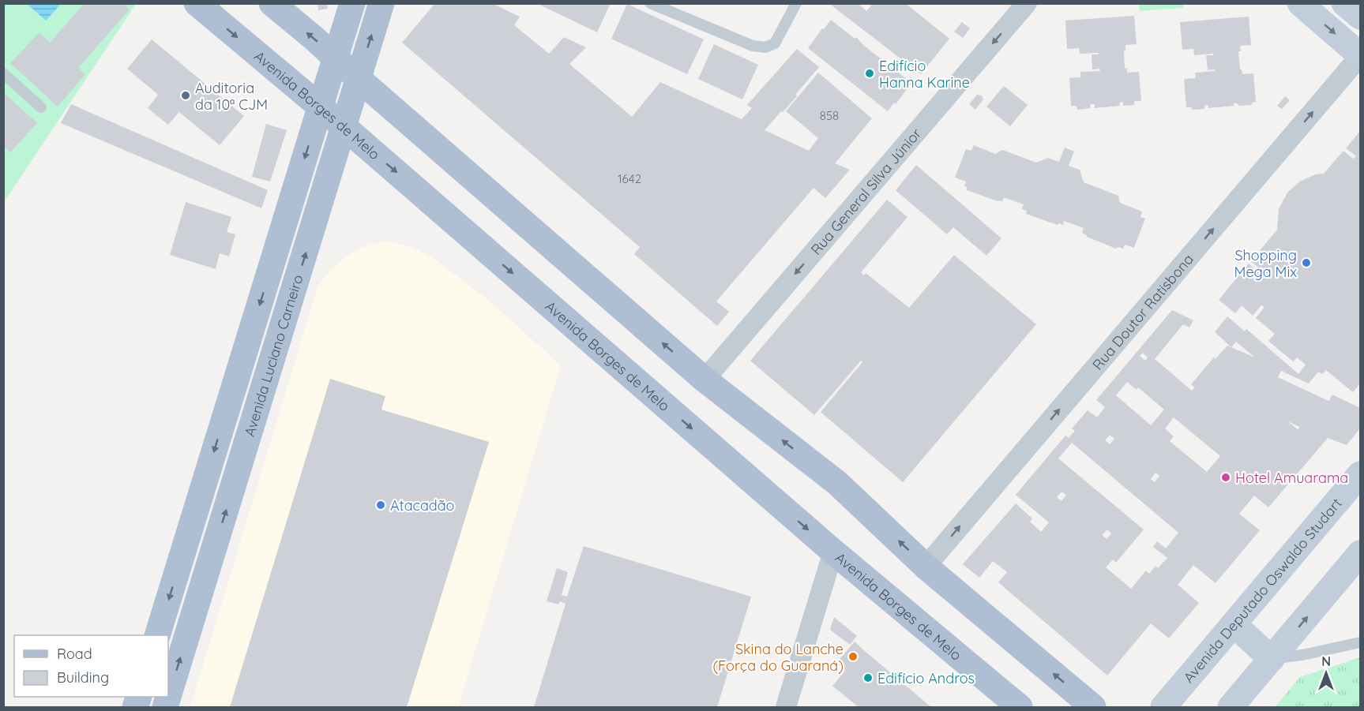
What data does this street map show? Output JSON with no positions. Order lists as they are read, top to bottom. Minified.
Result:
{"streets":{"main road":["Avenida Borges de Melo","Avenida Luciano Carneiro"],"street":["Rua General Silva Júnior","Rua Doutor Ratisbona","Avenida Deputado Oswaldo Studart"]},"crossings":[["Avenida Borges de Melo","Avenida Luciano Carneiro"]],"one_way":["Rua General Silva Júnior","Rua Doutor Ratisbona"],"places":["Edifício Hanna Karine","Auditoria da 10ª CJM","Shopping Mega Mix","Hotel Amuarama","Atacadão","Skina do Lanche (Força do Guaraná)","Edifício Andros"],"house_numbers":["858","1642"],"legend":["Road","Building"],"north":"top"}
